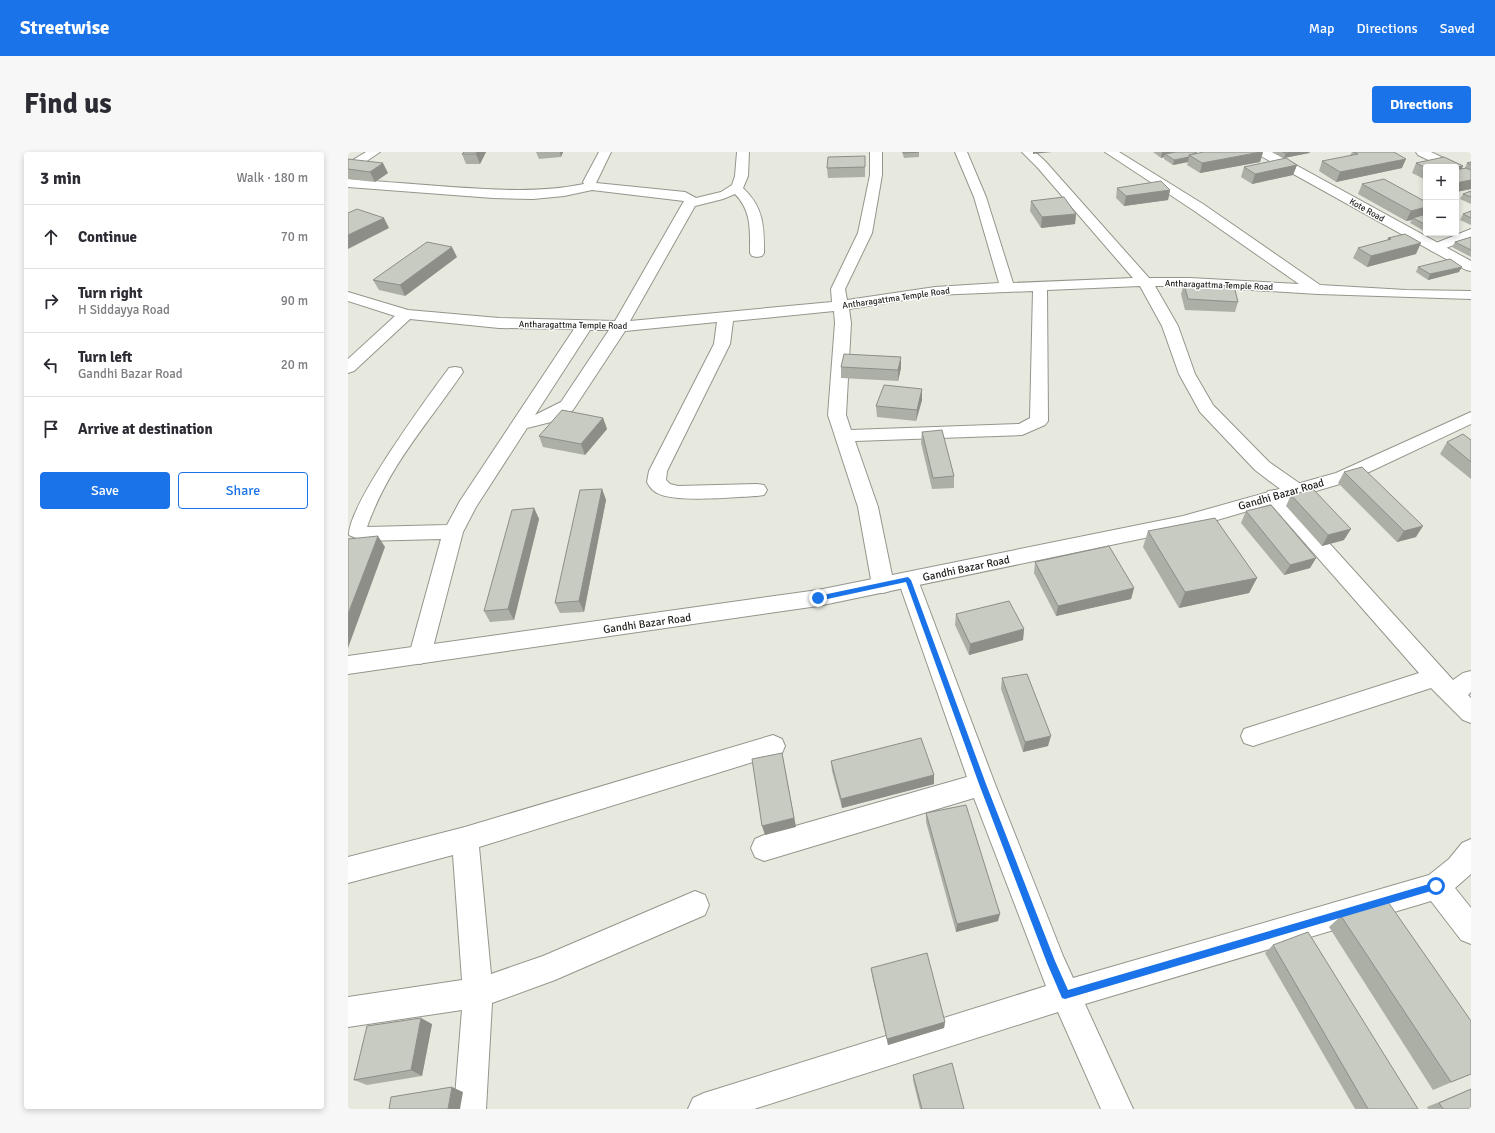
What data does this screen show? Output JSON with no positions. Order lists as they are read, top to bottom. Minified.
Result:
{"streets":{"street":["Kote Road","Antharagattma Temple Road","Gandhi Bazar Road"]},"page":{"header":"Streetwise","nav":["Map","Directions","Saved"],"buttons":["Directions",["Save","Share"]],"title":"Find us","heading":["3 min","Walk · 180 m"],"map_buttons":["+","−"],"list":[["Continue","70 m"],["Turn right","H Siddayya Road","90 m"],["Turn left","Gandhi Bazar Road","20 m"],"Arrive at destination"]}}
